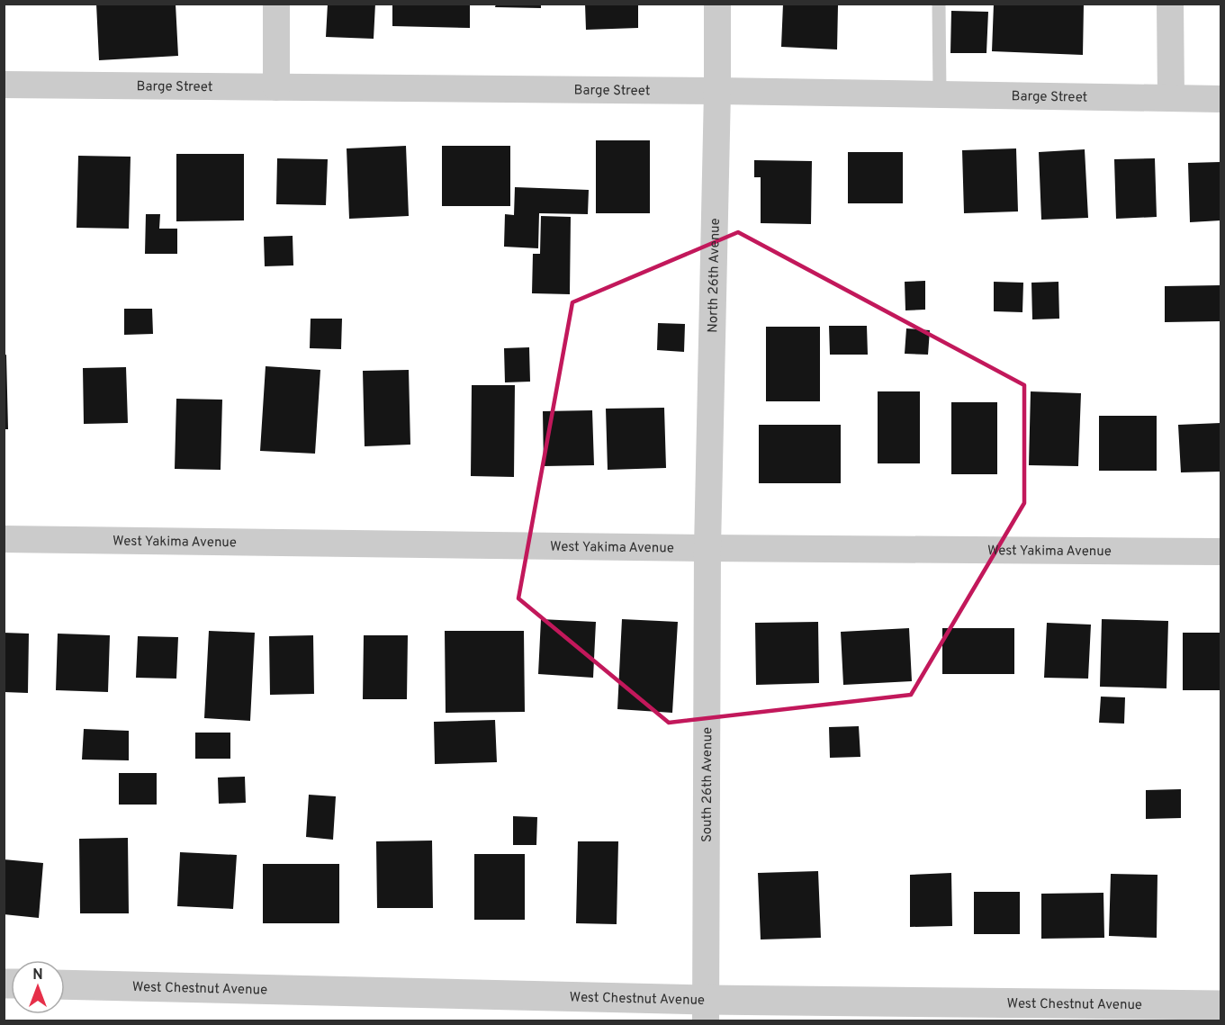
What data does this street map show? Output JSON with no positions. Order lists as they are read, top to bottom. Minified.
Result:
{"streets":{"street":["Barge Street","North 26th Avenue","West Yakima Avenue","South 26th Avenue","West Chestnut Avenue"]},"crossings":[["Barge Street","North 26th Avenue"],["North 26th Avenue","West Yakima Avenue"],["North 26th Avenue","South 26th Avenue"],["West Yakima Avenue","South 26th Avenue"],["South 26th Avenue","West Chestnut Avenue"]],"north":"top"}
